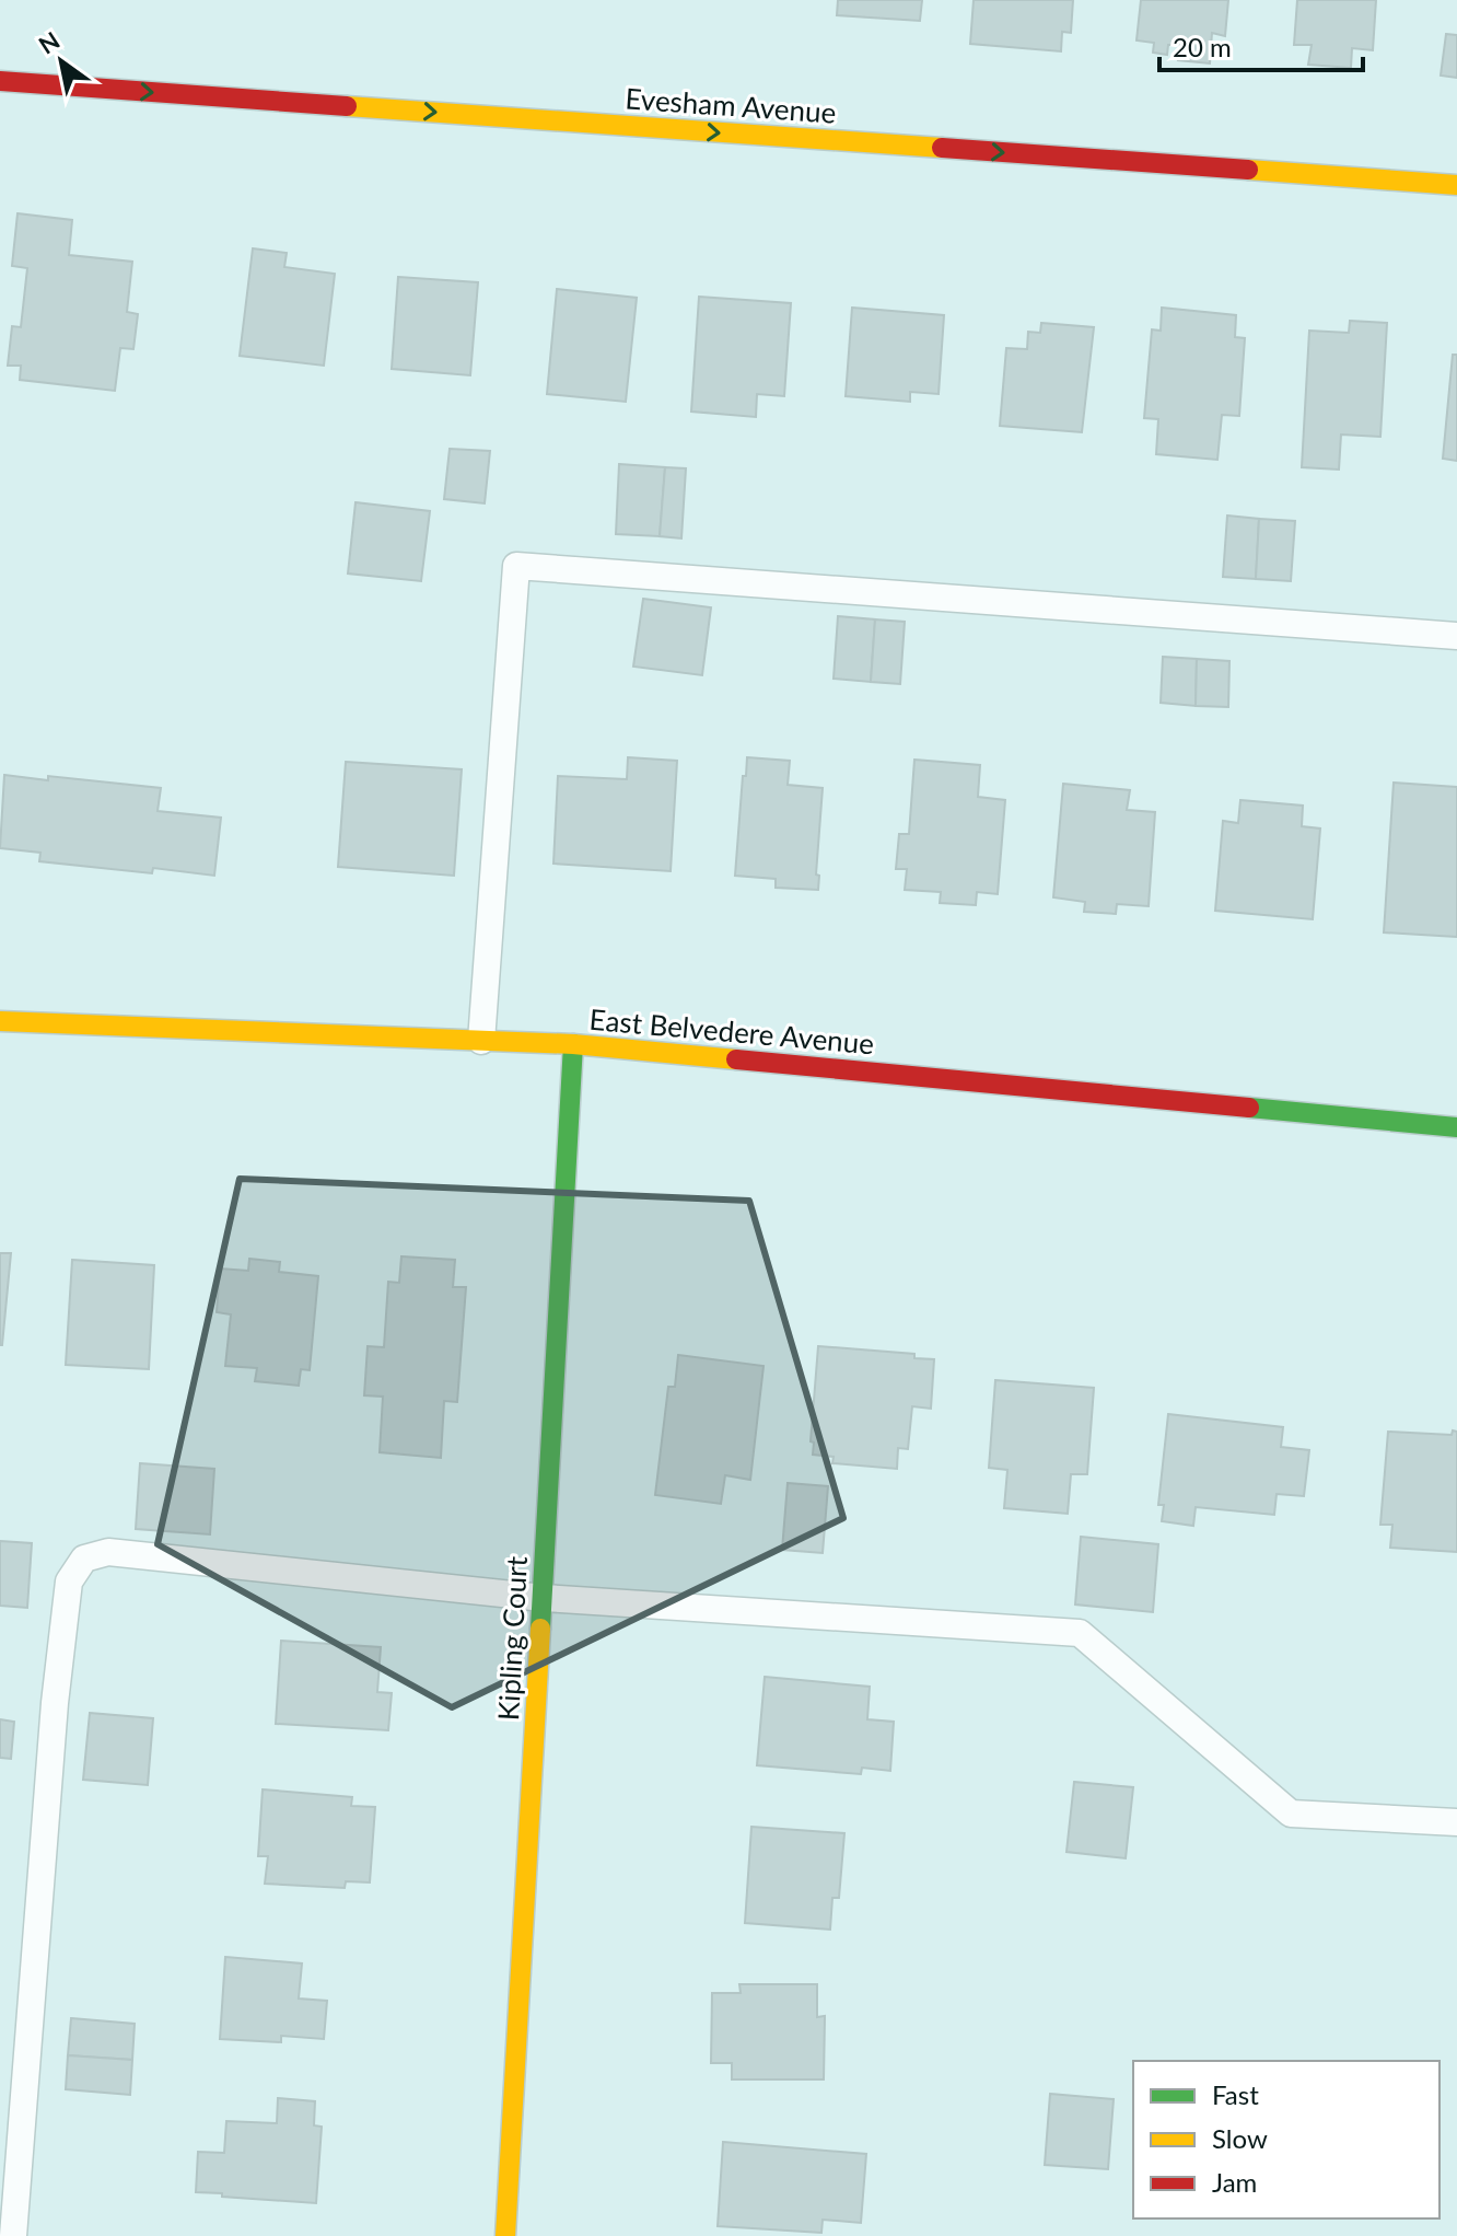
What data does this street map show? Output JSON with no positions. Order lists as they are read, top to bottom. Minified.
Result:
{"streets":{"street":["Evesham Avenue","East Belvedere Avenue","Kipling Court"]},"crossings":[["East Belvedere Avenue","Kipling Court"]],"one_way":["Evesham Avenue"],"legend":["Fast","Slow","Jam"],"scale_bar":"20 m","north":"top left"}
